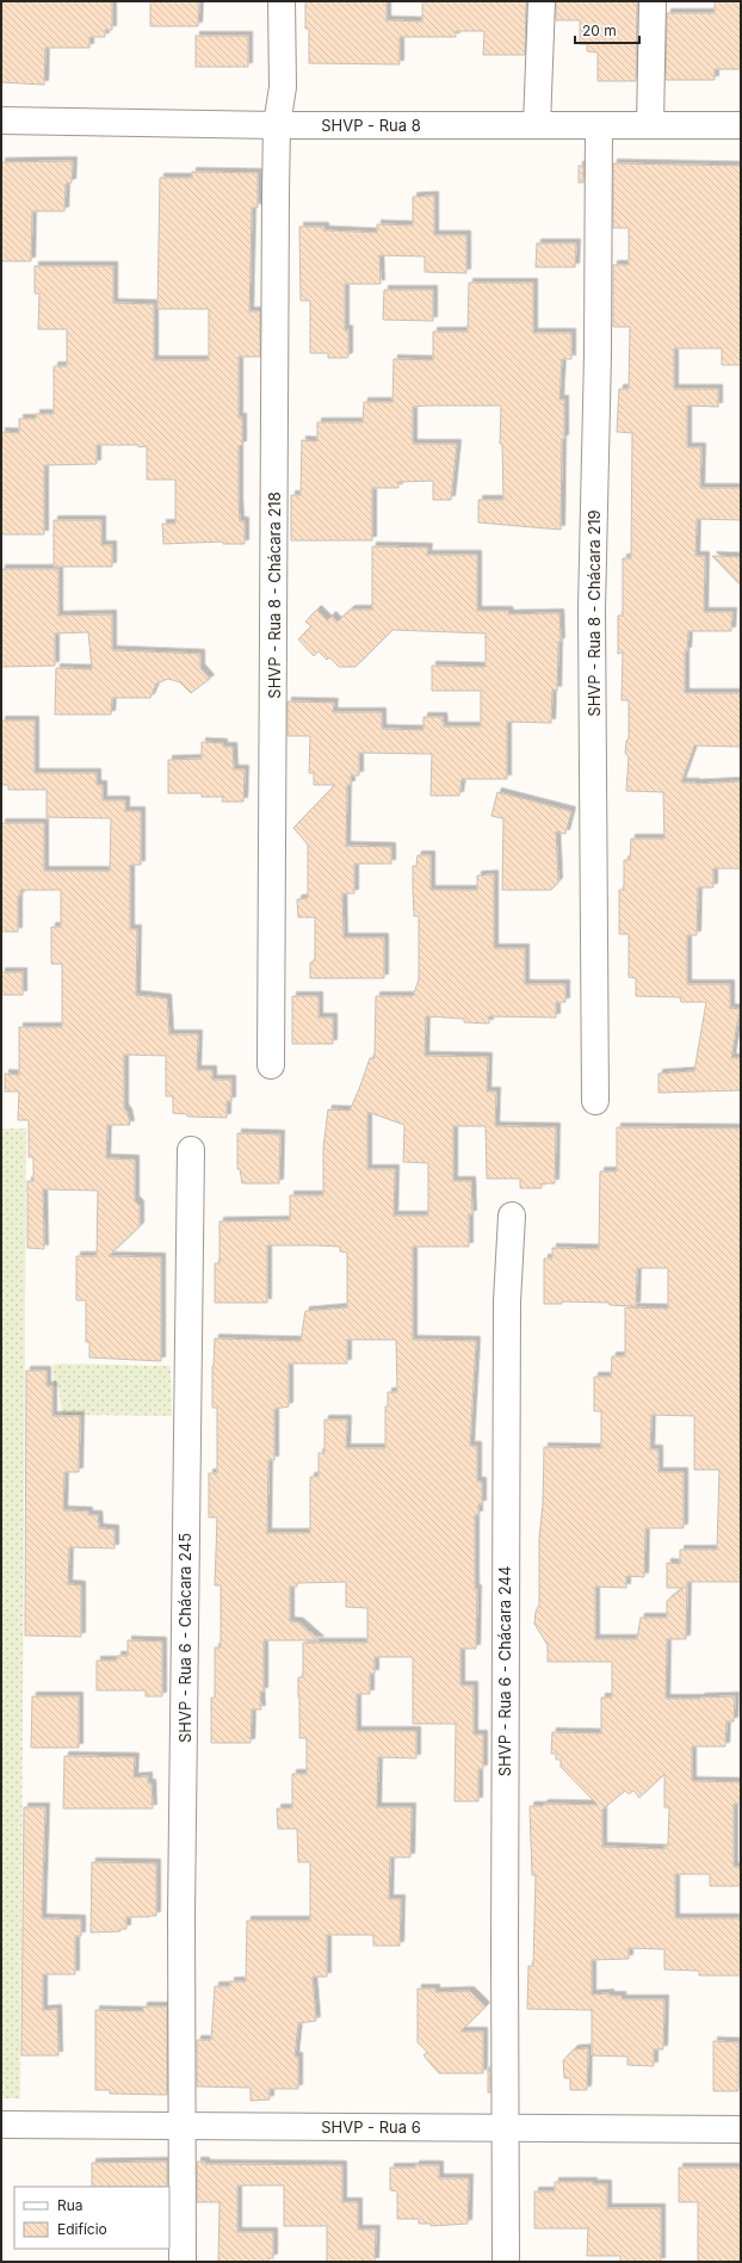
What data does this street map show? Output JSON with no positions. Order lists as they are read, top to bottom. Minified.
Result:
{"streets":{"street":["SHVP - Rua 8","SHVP - Rua 8 - Chácara 218","SHVP - Rua 8 - Chácara 219","SHVP - Rua 6 - Chácara 245","SHVP - Rua 6 - Chácara 244","SHVP - Rua 6"]},"crossings":[["SHVP - Rua 8","SHVP - Rua 8 - Chácara 218"],["SHVP - Rua 8","SHVP - Rua 8 - Chácara 219"],["SHVP - Rua 6 - Chácara 245","SHVP - Rua 6"],["SHVP - Rua 6 - Chácara 244","SHVP - Rua 6"]],"legend":["Rua","Edifício"],"scale_bar":"20 m"}
